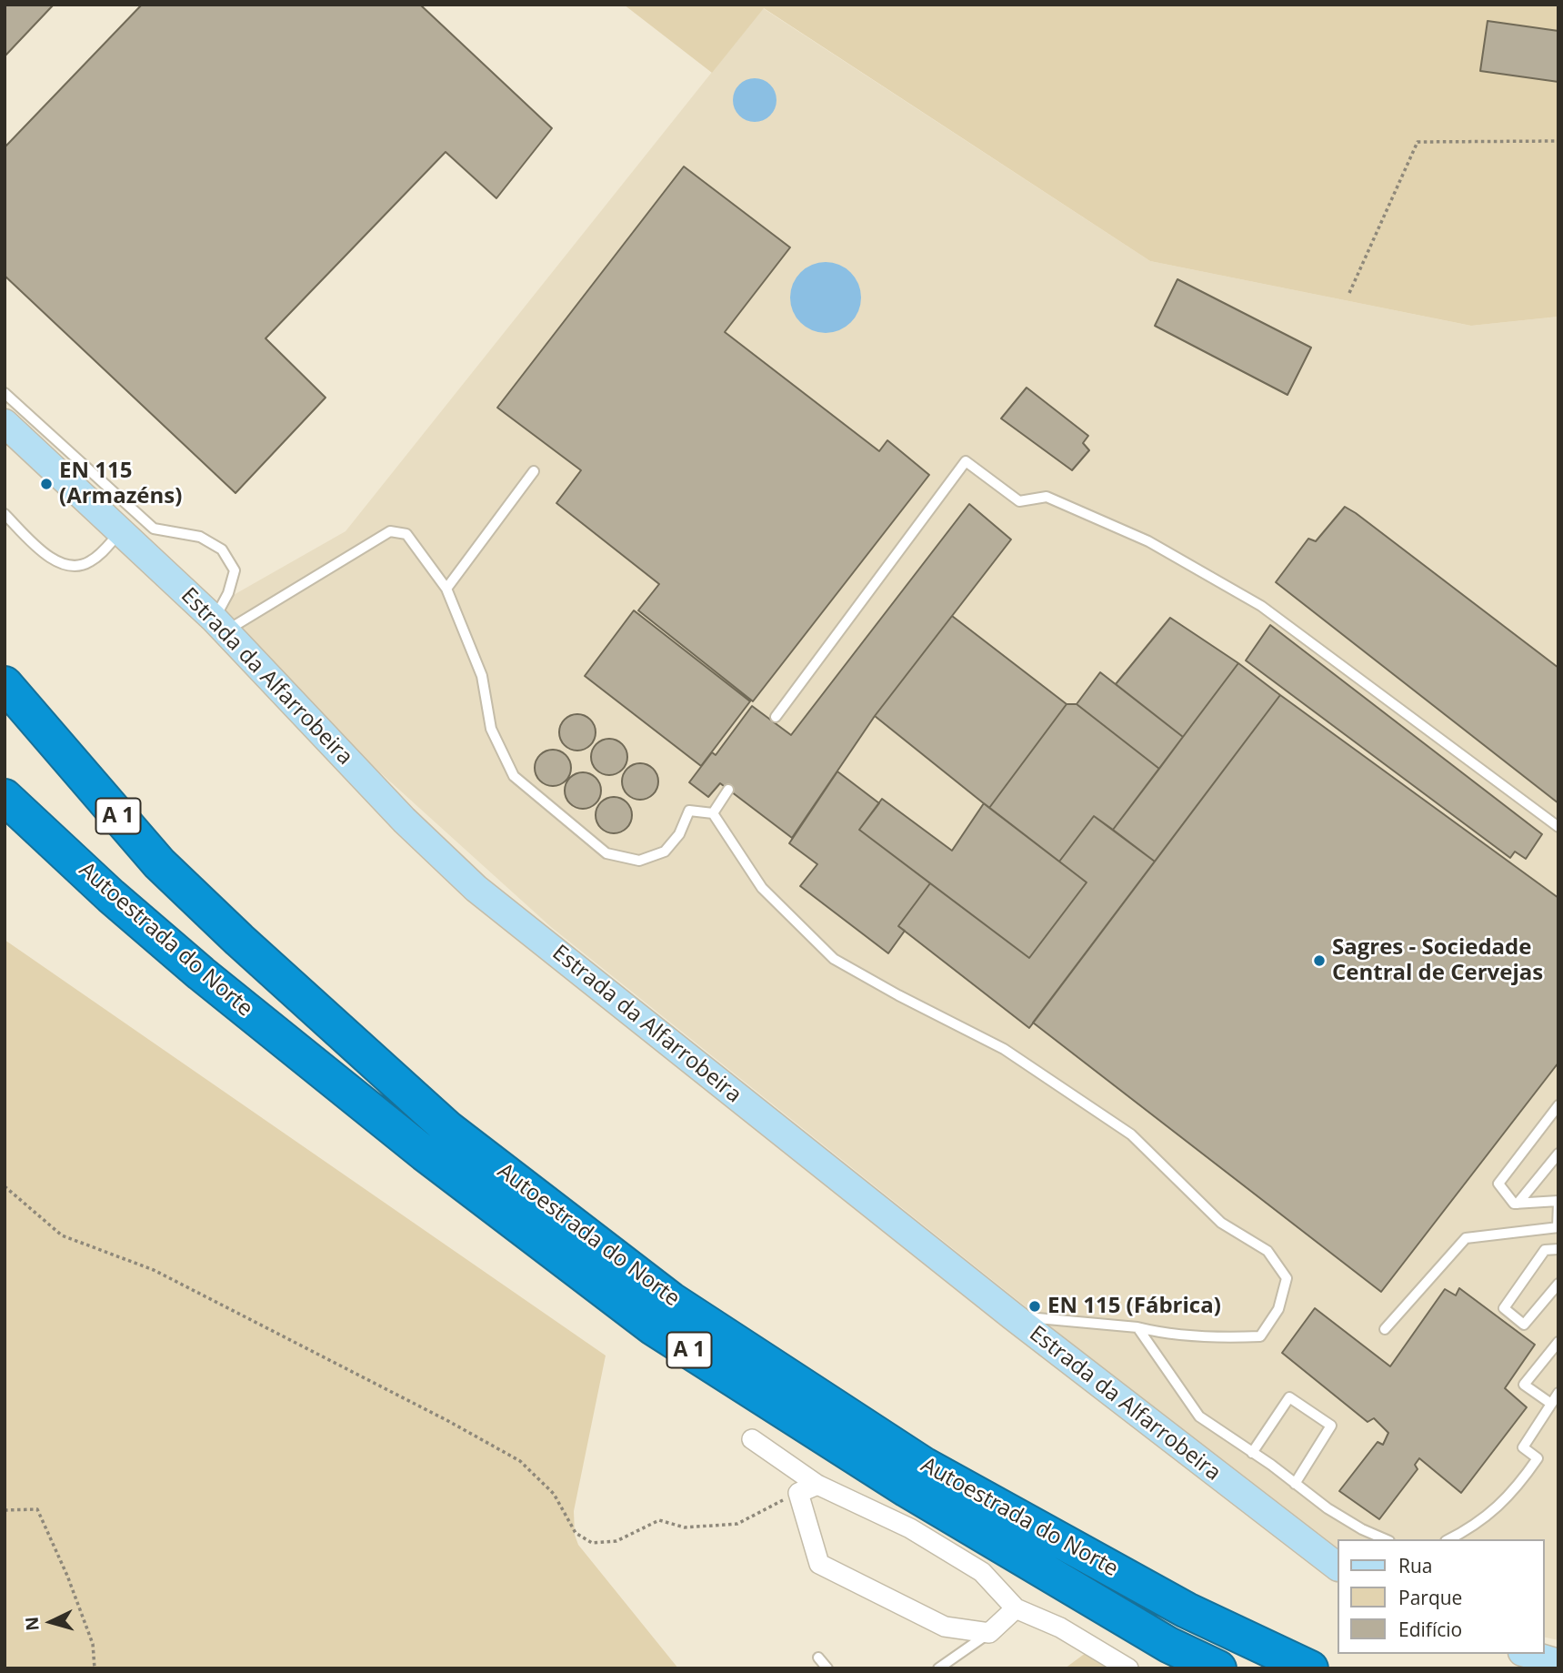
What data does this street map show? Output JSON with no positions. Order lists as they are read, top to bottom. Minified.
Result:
{"streets":{"highway":["A 1","Autoestrada do Norte"],"main road":["Estrada da Alfarrobeira"]},"places":["EN 115 (Armazéns)","Sagres - Sociedade Central de Cervejas","EN 115 (Fábrica)"],"legend":["Rua","Parque","Edifício"],"north":"left"}
